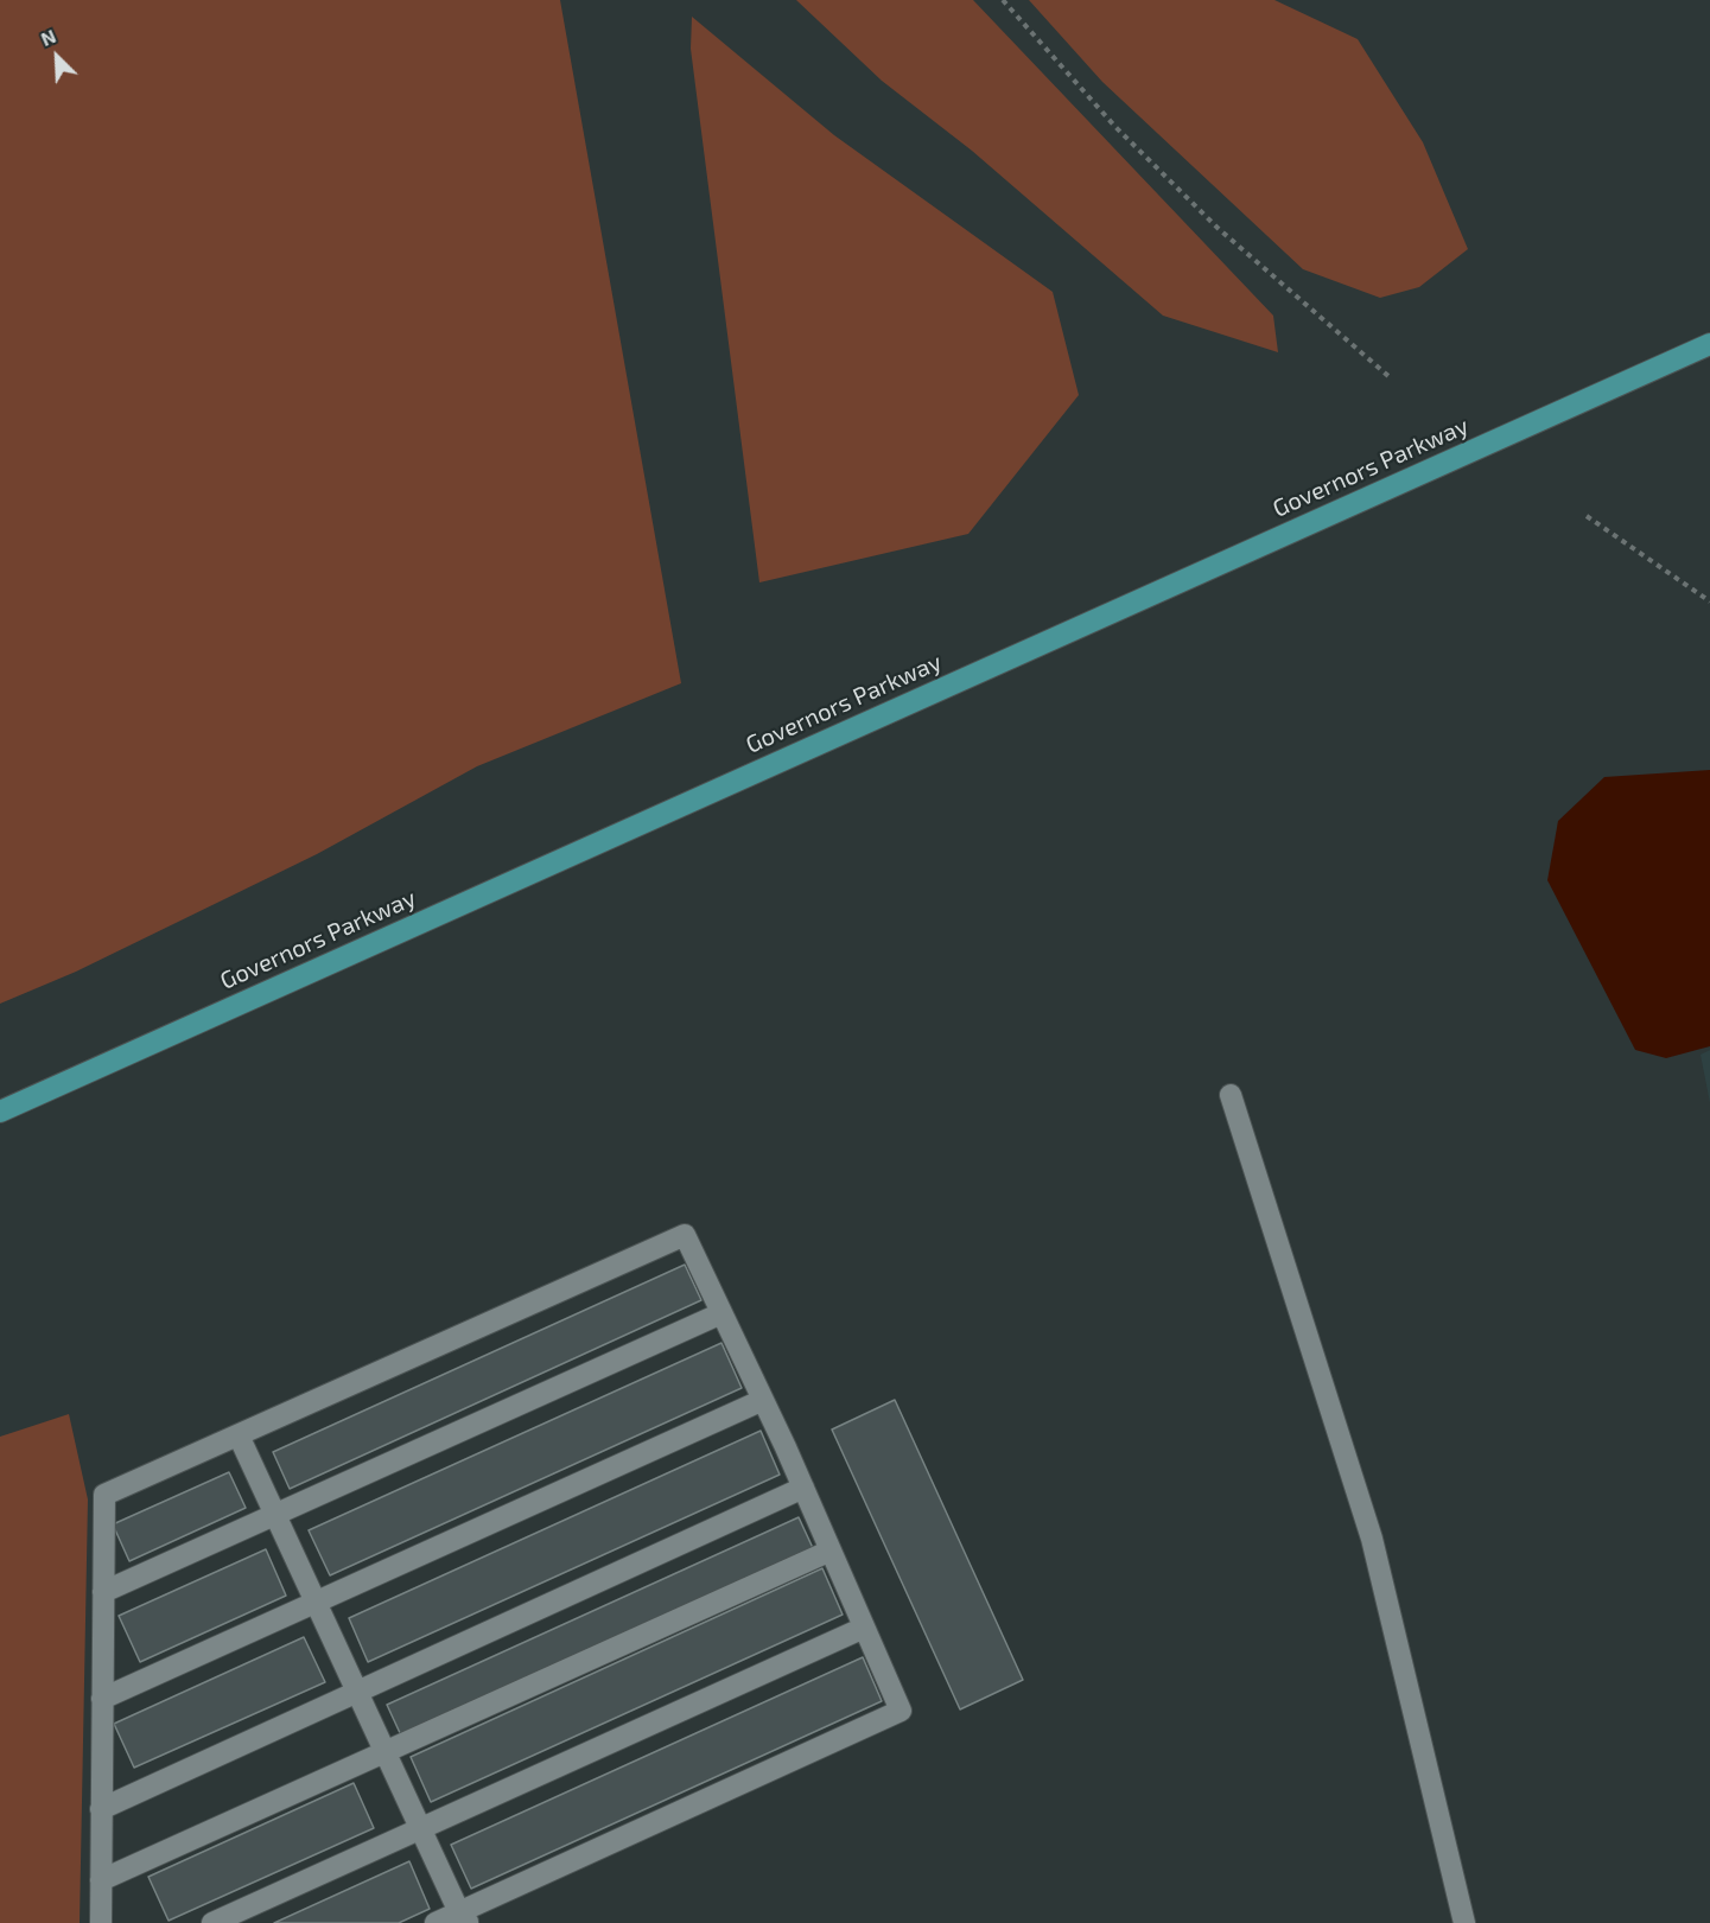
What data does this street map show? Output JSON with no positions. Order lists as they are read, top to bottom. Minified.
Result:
{"streets":{"main road":["Governors Parkway"]},"north":"top left"}
